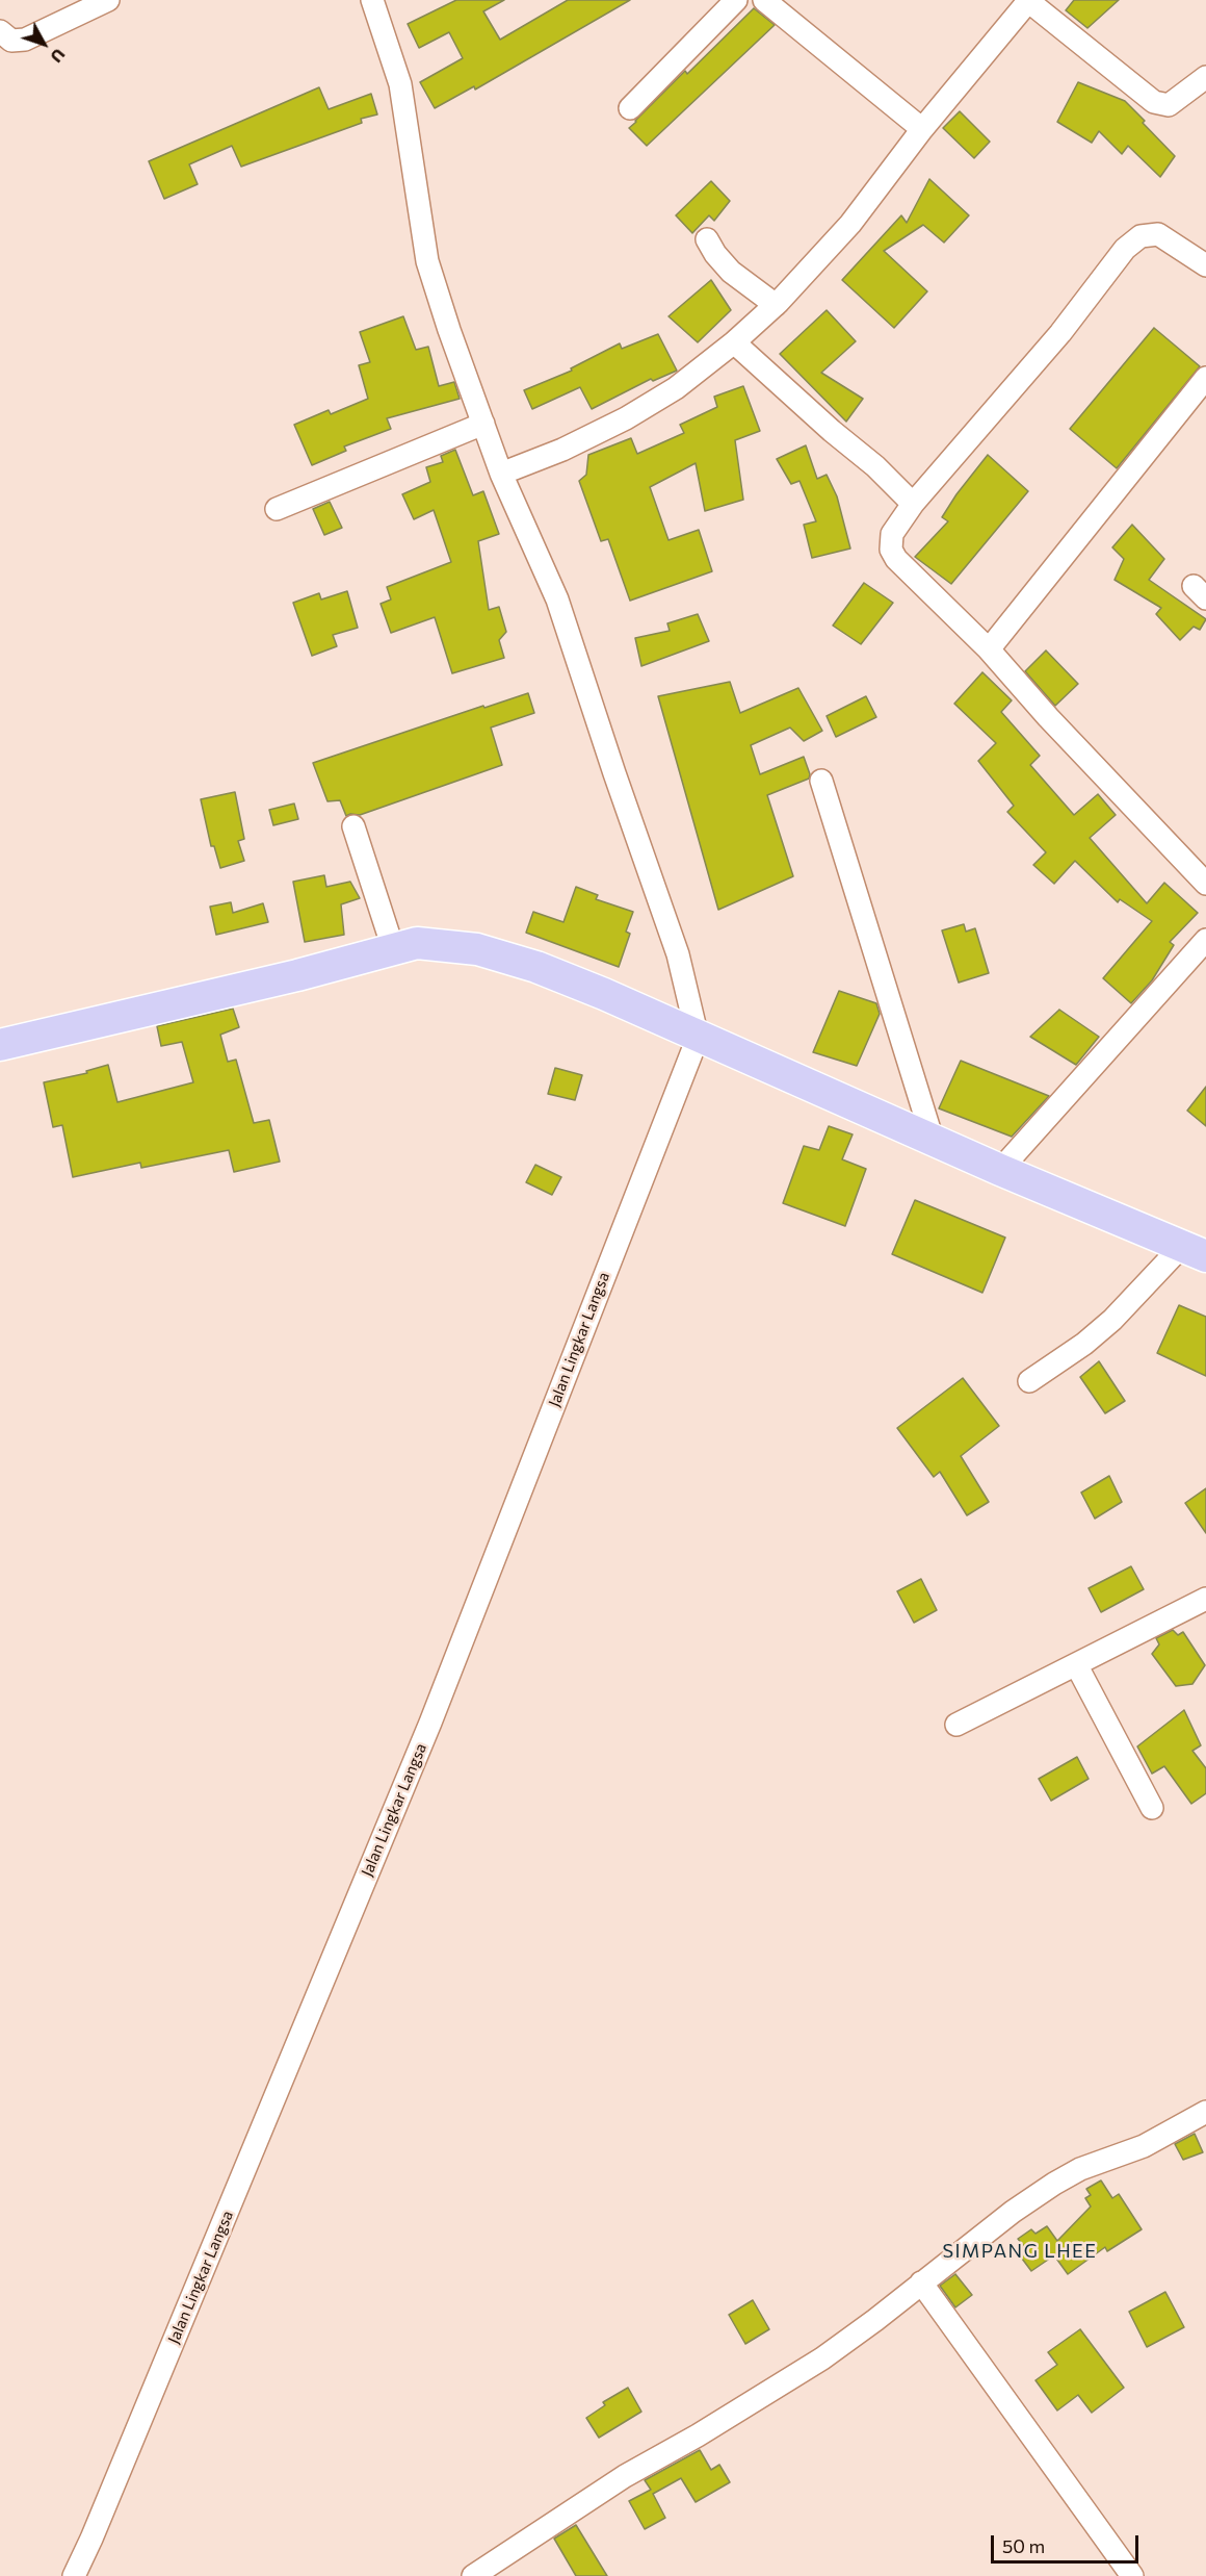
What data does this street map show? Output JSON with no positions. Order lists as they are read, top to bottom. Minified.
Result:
{"streets":{"street":["Jalan Lingkar Langsa"]},"districts":["SIMPANG LHEE"],"scale_bar":"50 m","north":"bottom right"}
